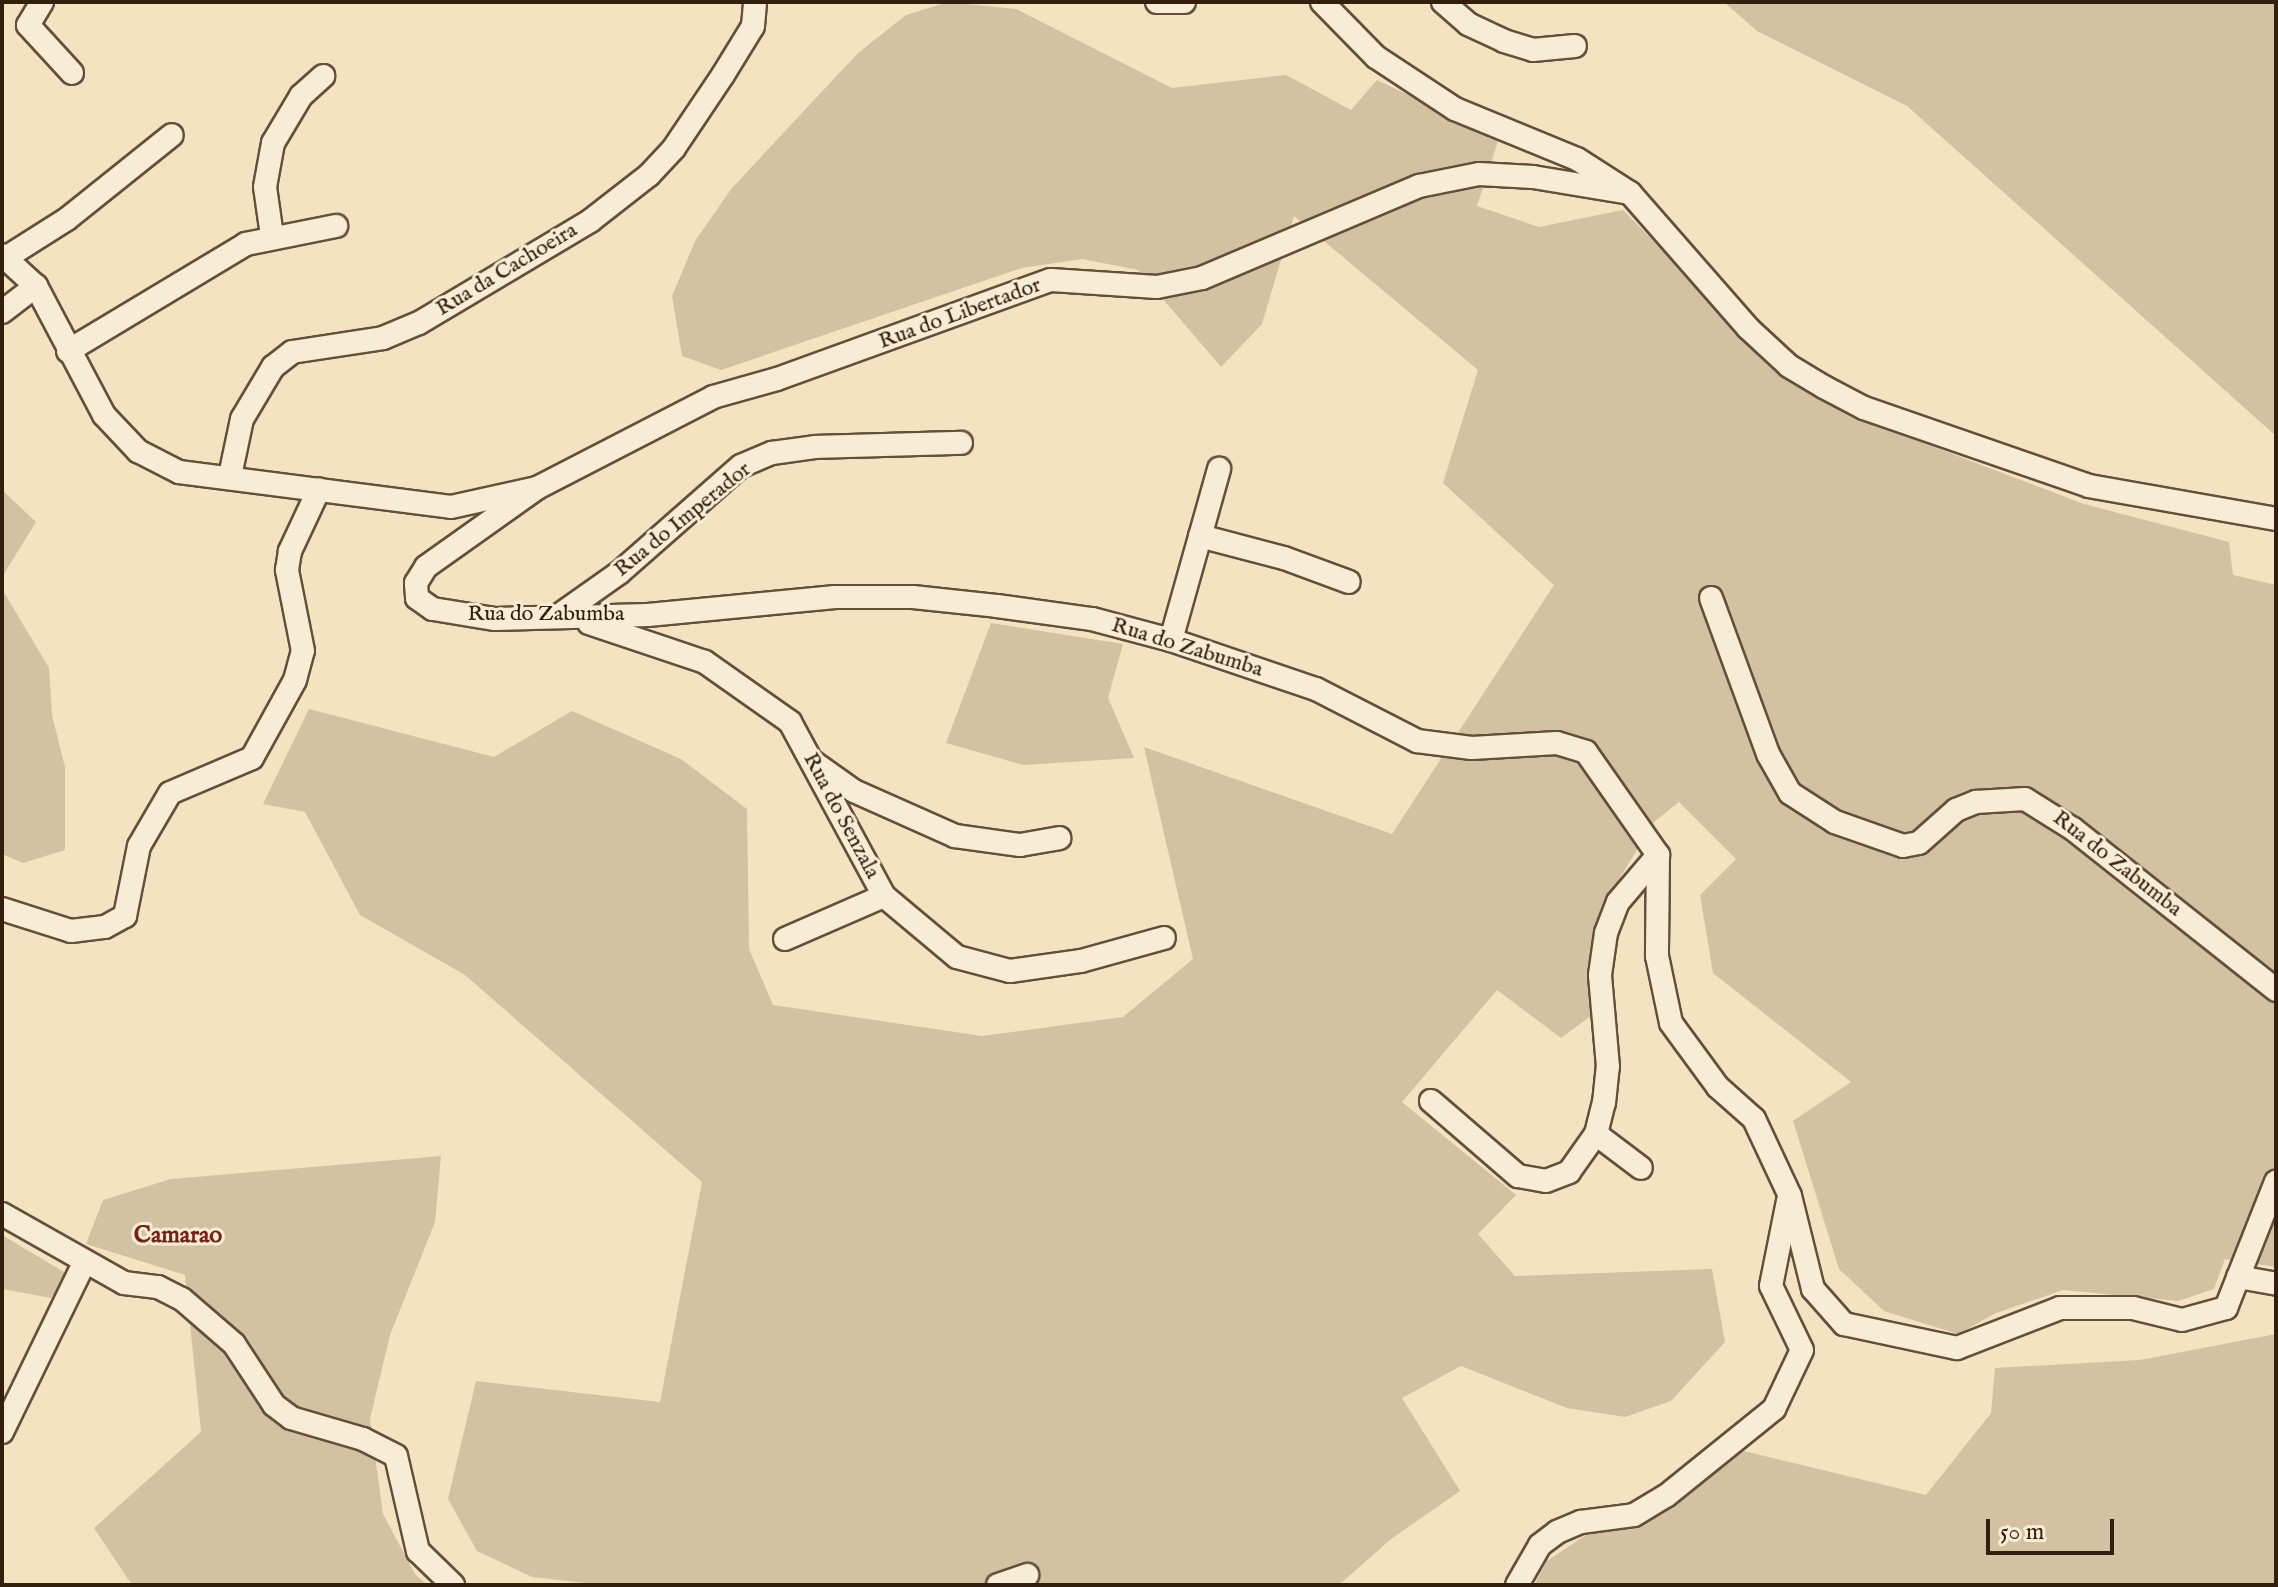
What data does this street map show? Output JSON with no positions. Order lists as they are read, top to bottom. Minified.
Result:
{"streets":{"street":["Rua da Cachoeira","Rua do Libertador","Rua do Imperador","Rua do Zabumba","Rua do Senzala"]},"crossings":[["Rua do Libertador","Rua do Zabumba"],["Rua do Imperador","Rua do Zabumba"],["Rua do Imperador","Rua do Senzala"],["Rua do Zabumba","Rua do Senzala"]],"districts":["Camarao"],"scale_bar":"50 m"}
